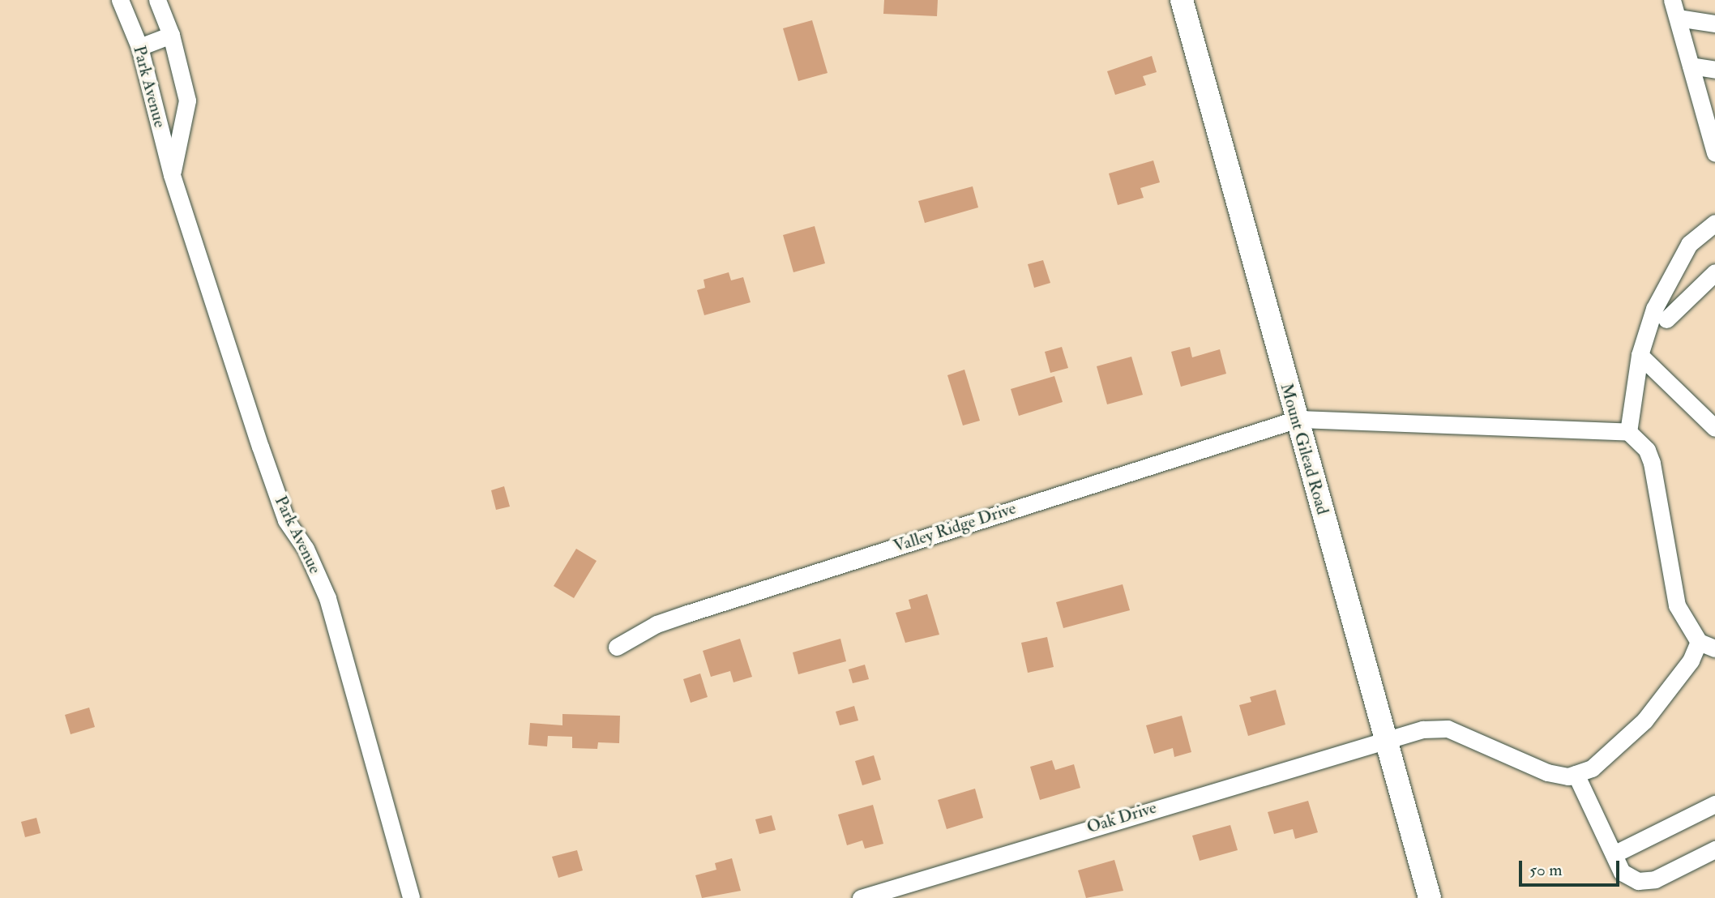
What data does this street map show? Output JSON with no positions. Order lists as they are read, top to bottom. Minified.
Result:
{"streets":{"main road":["Mount Gilead Road"],"street":["Park Avenue","Valley Ridge Drive","Oak Drive"]},"crossings":[["Mount Gilead Road","Valley Ridge Drive"],["Mount Gilead Road","Oak Drive"]],"scale_bar":"50 m"}
